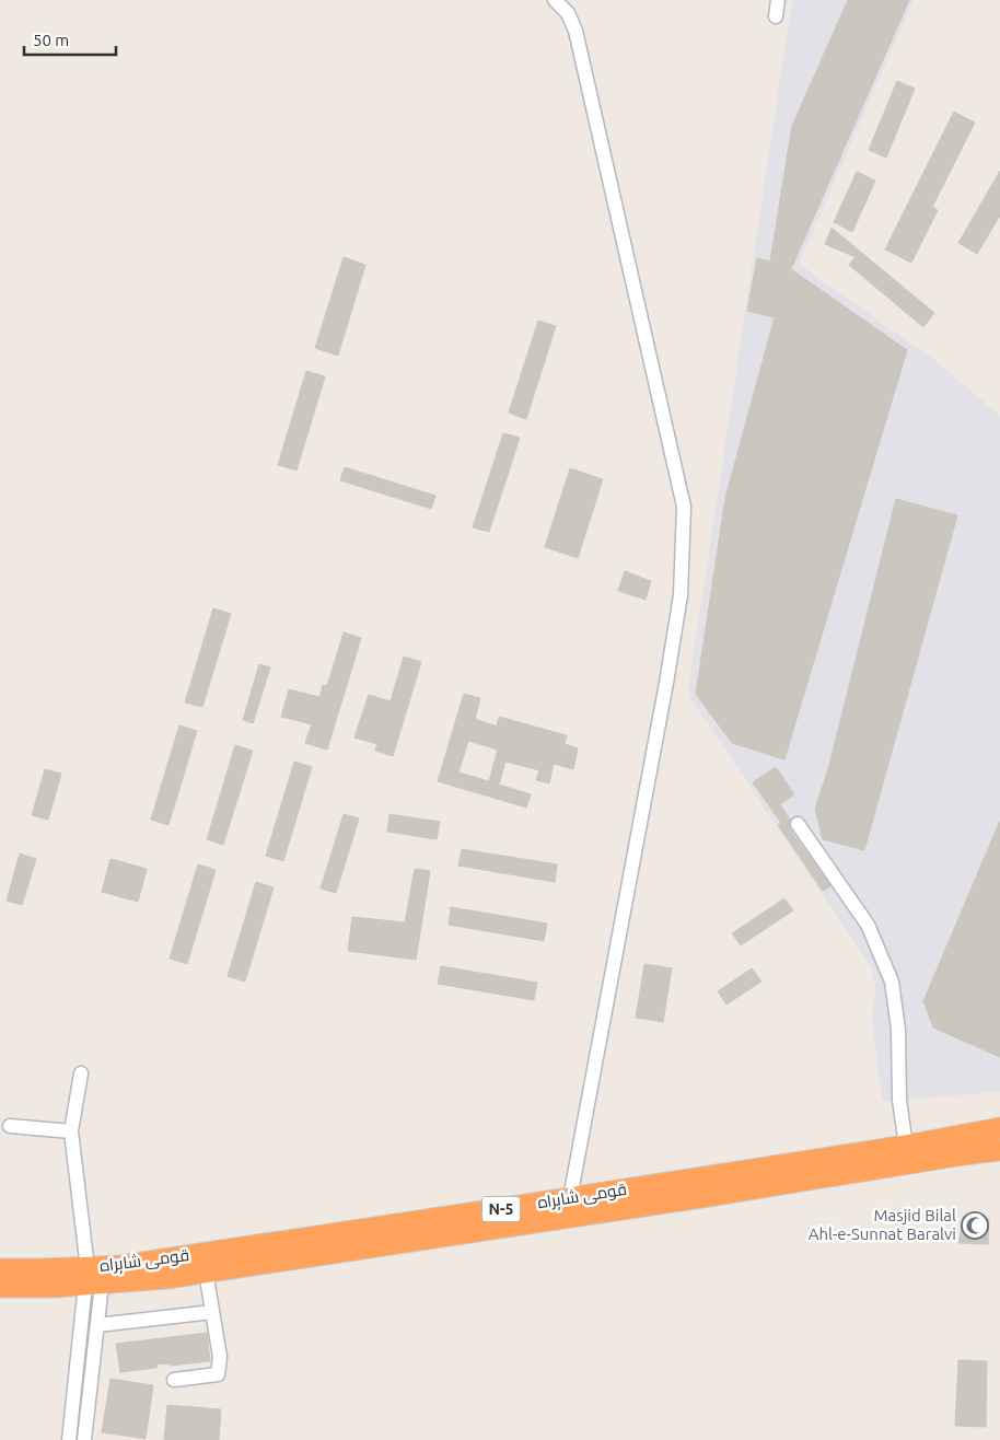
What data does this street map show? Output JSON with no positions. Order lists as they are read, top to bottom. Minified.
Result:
{"streets":{"highway":["قومی شاہراہ","N-5"]},"places":{"mosque":["Masjid Bilal Ahl-e-Sunnat Baralvi"]},"scale_bar":"50 m"}
